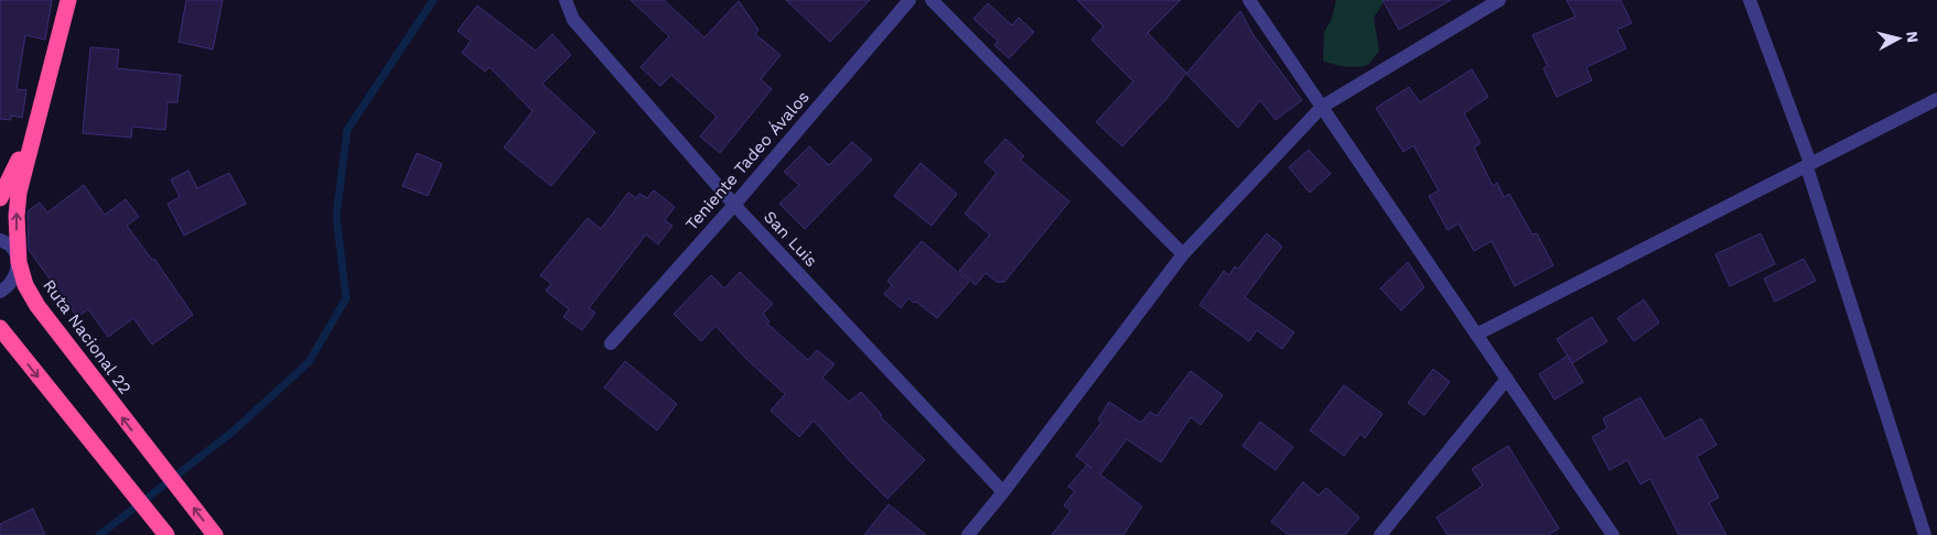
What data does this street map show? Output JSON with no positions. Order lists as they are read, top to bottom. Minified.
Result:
{"streets":{"highway":["Ruta Nacional 22"],"street":["Teniente Tadeo Ávalos","San Luis"]},"crossings":[["Teniente Tadeo Ávalos","San Luis"]],"north":"right"}
